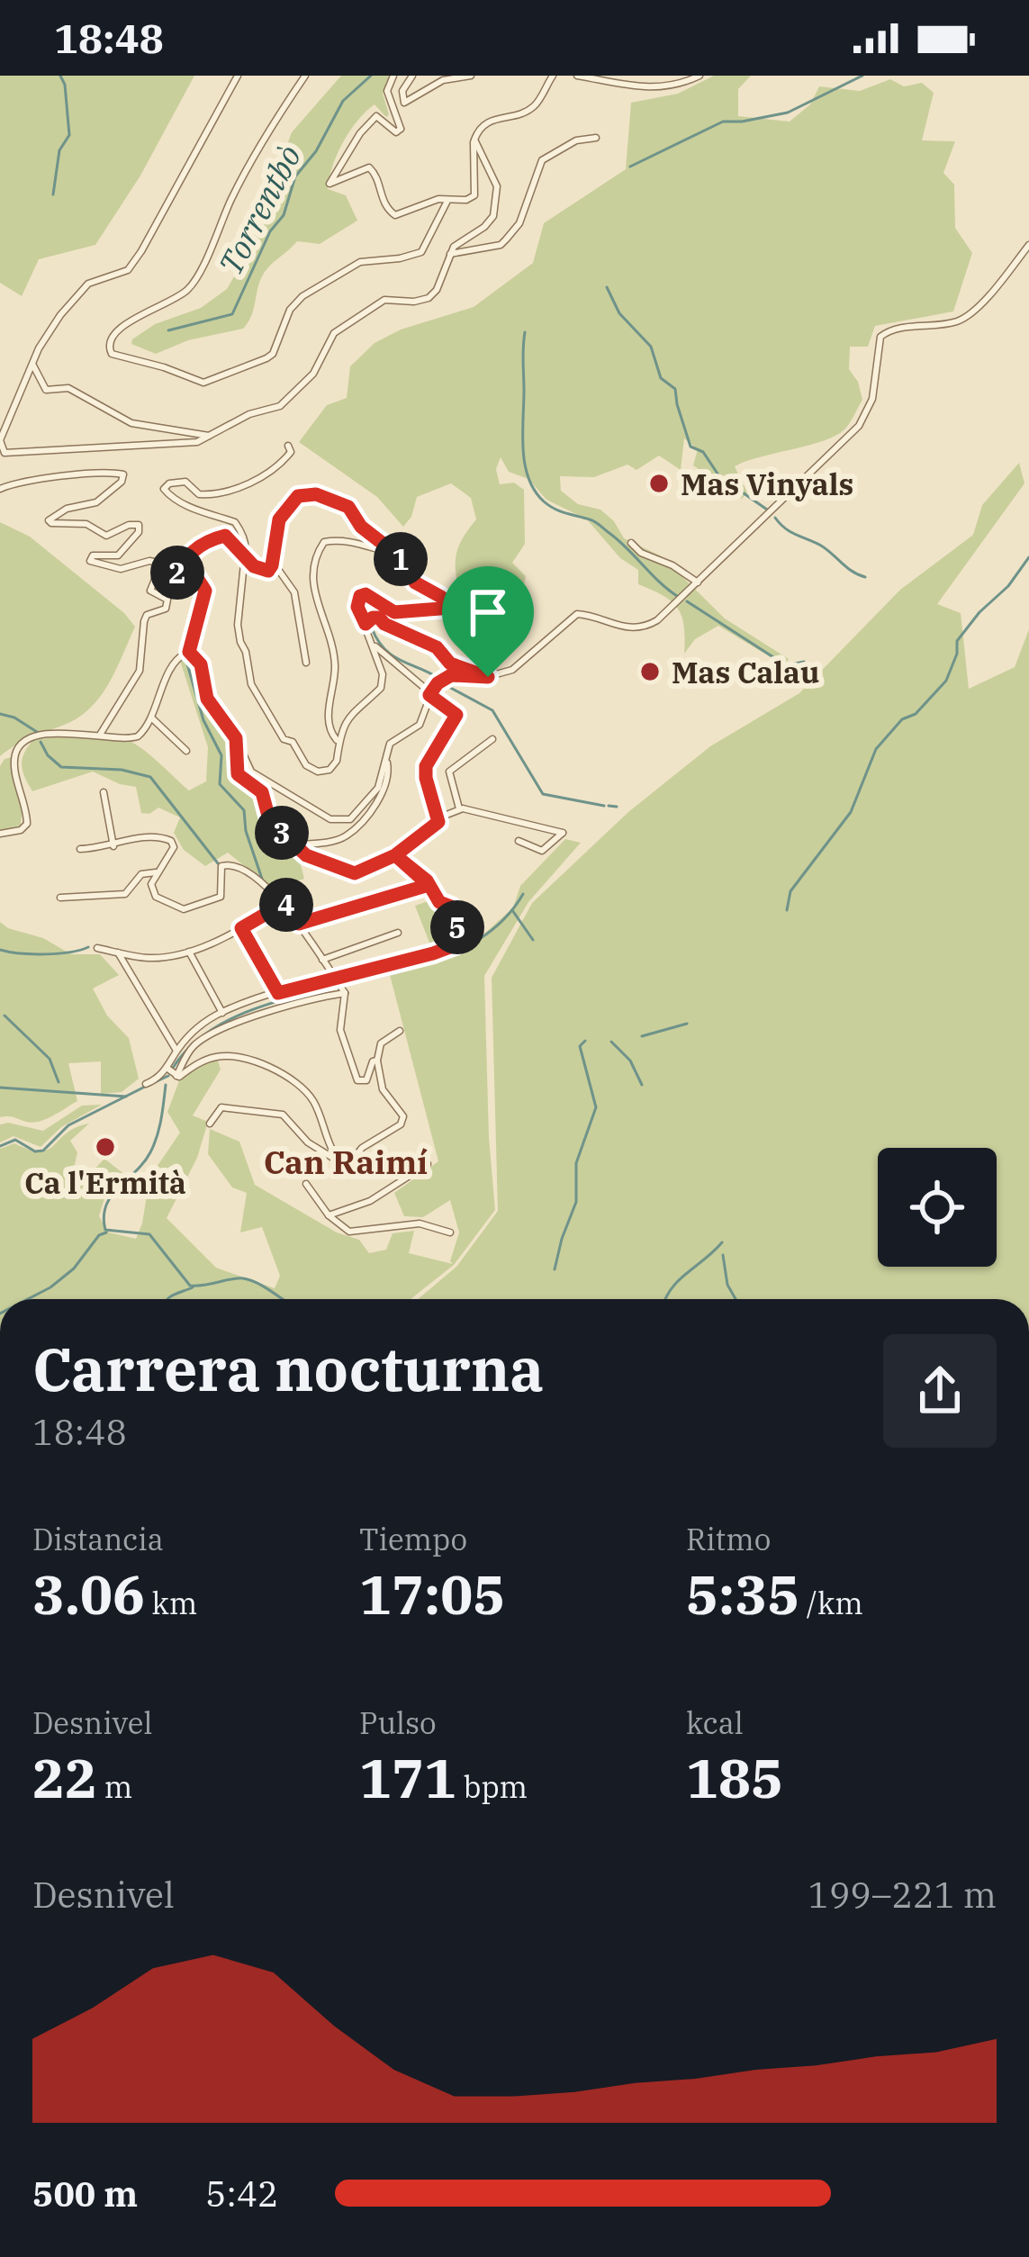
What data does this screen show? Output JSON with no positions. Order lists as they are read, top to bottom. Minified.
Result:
{"districts":["Can Raimí"],"water":["Torrentbò"],"places":["Mas Vinyals","Mas Calau","Ca l'Ermità"],"page":{"status":"18:48","pins":["1","2","3","4","5"],"heading":["Carrera nocturna","18:48"],"stats":[["Distancia","3.06 km"],["Tiempo","17:05"],["Ritmo","5:35 /km"],["Desnivel","22 m"],["Pulso","171 bpm"],["kcal","185"]],"chart":["Desnivel","199–221 m"],"list":[{"name":"500 m","note":"5:42"}]}}
